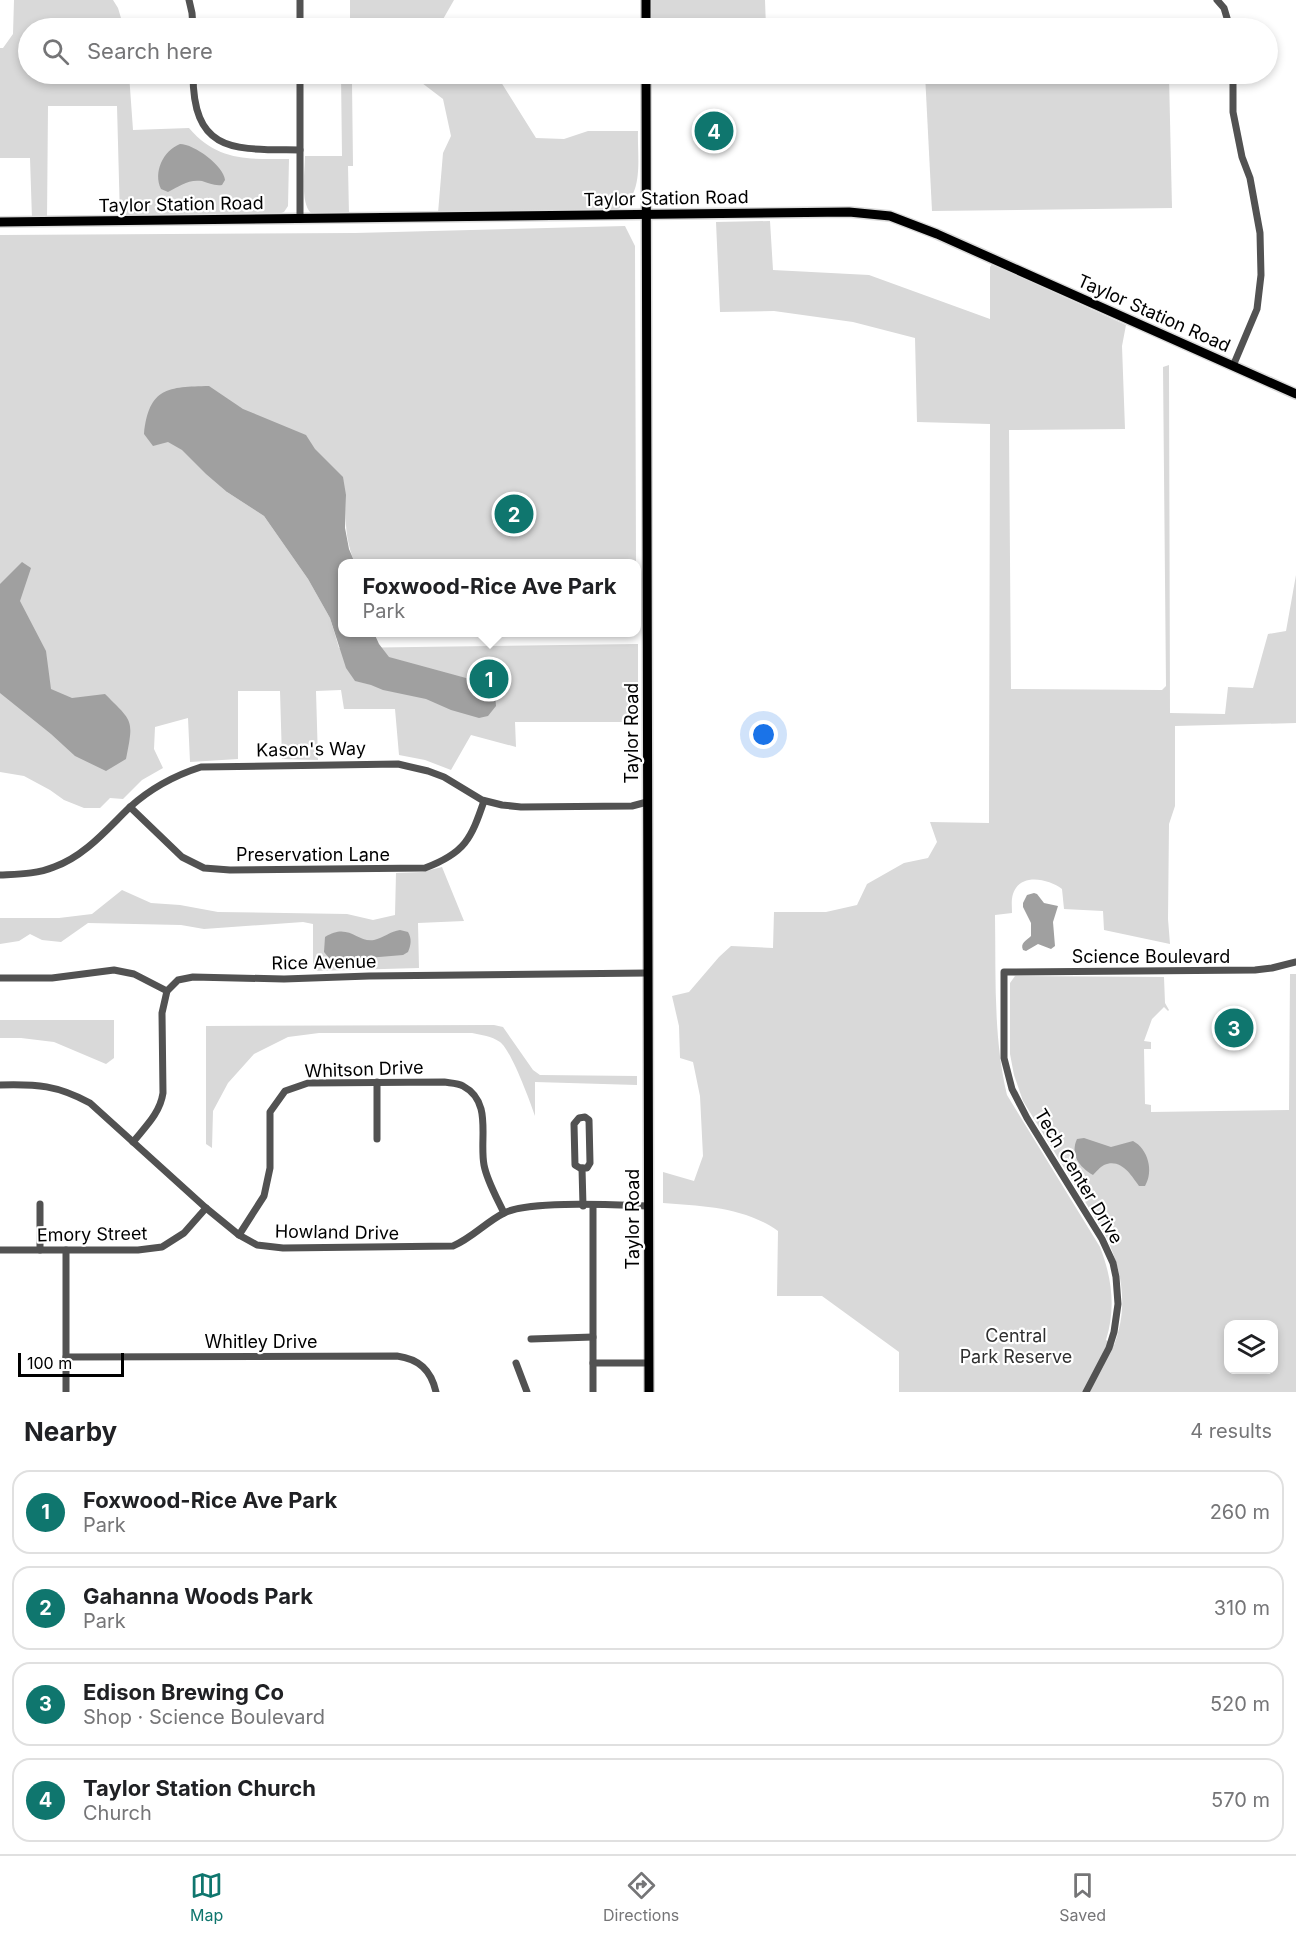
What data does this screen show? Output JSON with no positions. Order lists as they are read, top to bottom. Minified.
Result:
{"streets":{"main road":["Taylor Station Road","Taylor Road"],"street":["Kason's Way","Preservation Lane","Science Boulevard","Rice Avenue","Whitson Drive","Tech Center Drive","Howland Drive","Emory Street","Whitley Drive"]},"crossings":[["Taylor Station Road","Taylor Road"],["Taylor Road","Kason's Way"],["Taylor Road","Rice Avenue"],["Taylor Road","Howland Drive"],["Kason's Way","Preservation Lane"],["Science Boulevard","Tech Center Drive"],["Whitson Drive","Howland Drive"],["Howland Drive","Emory Street"]],"parks":["Central Park Reserve"],"scale_bar":"100 m","page":{"search":"Search here","pins":["4","2","1","3"],"popup":["Foxwood-Rice Ave Park","Park"],"scale":"100 m","heading":["Nearby","4 results"],"list":[{"mark":"1","name":"Foxwood-Rice Ave Park","note":"Park","value":"260 m"},{"mark":"2","name":"Gahanna Woods Park","note":"Park","value":"310 m"},{"mark":"3","name":"Edison Brewing Co","note":"Shop · Science Boulevard","value":"520 m"},{"mark":"4","name":"Taylor Station Church","note":"Church","value":"570 m"}],"nav":["Map","Directions","Saved"]}}
